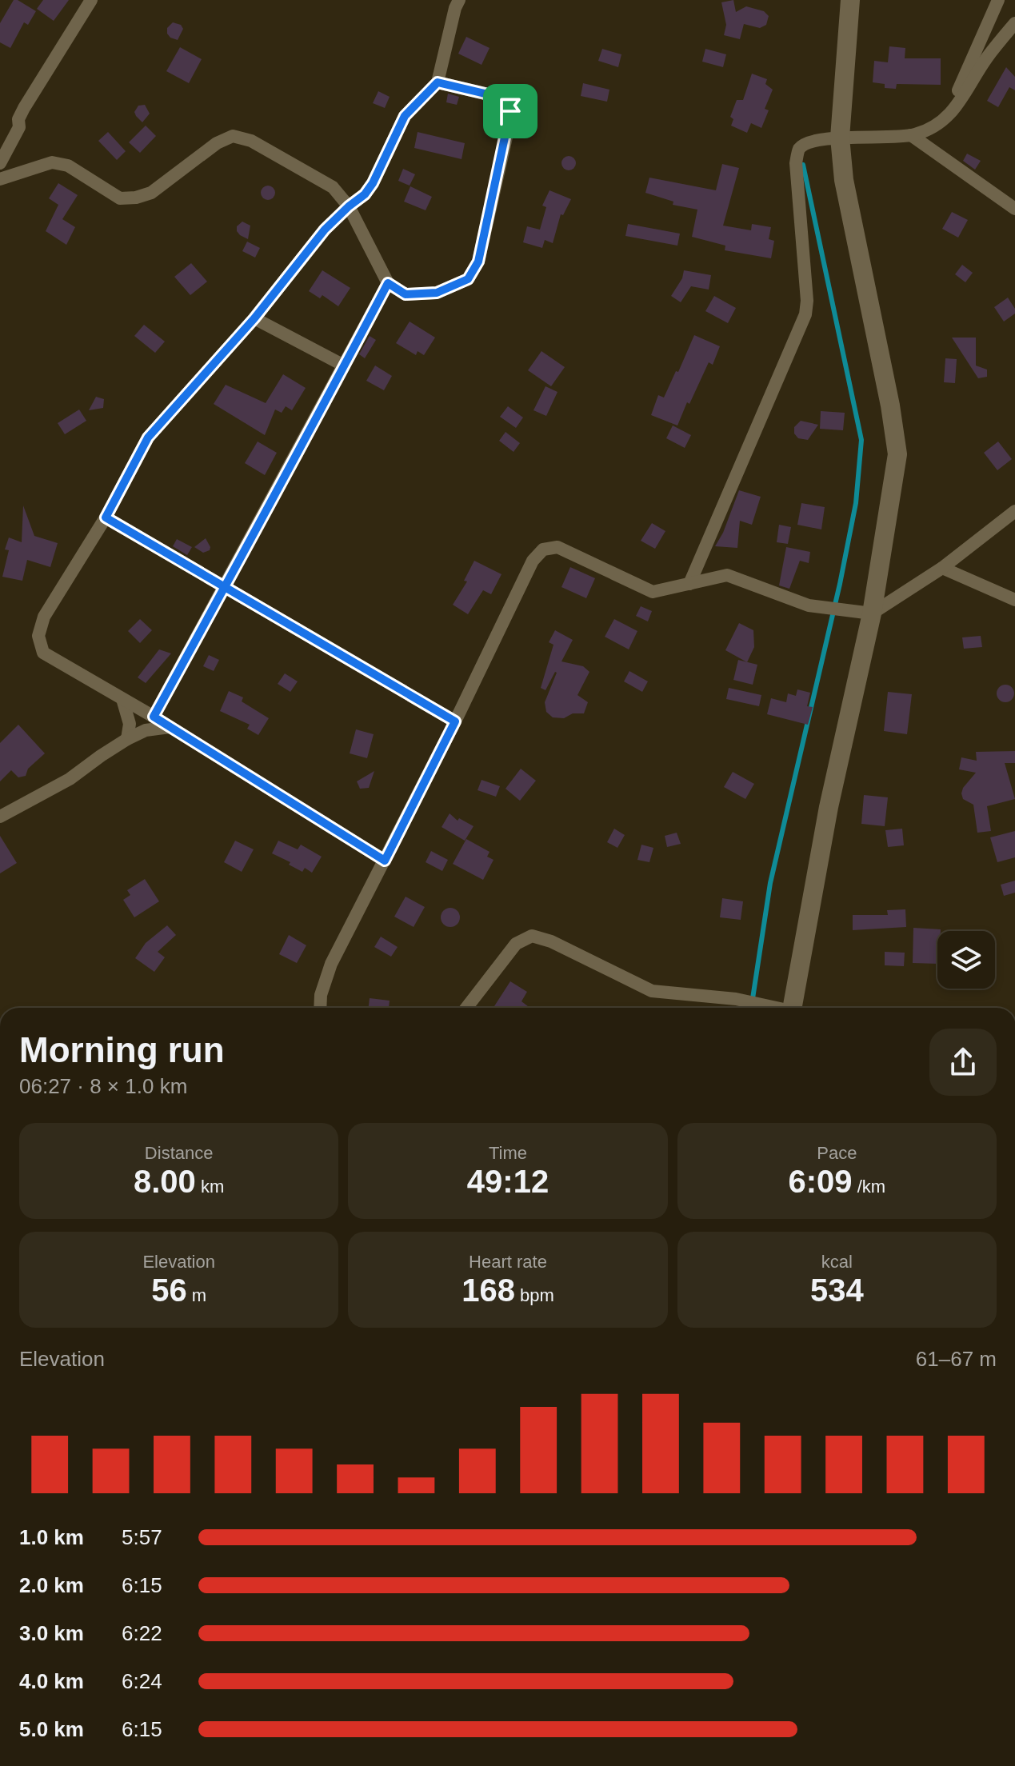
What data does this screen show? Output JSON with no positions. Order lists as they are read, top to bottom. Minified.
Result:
{"page":{"heading":["Morning run","06:27 · 8 × 1.0 km"],"stats":[["Distance","8.00 km"],["Time","49:12"],["Pace","6:09 /km"],["Elevation","56 m"],["Heart rate","168 bpm"],["kcal","534"]],"chart":["Elevation","61–67 m"],"list":[{"name":"1.0 km","note":"5:57"},{"name":"2.0 km","note":"6:15"},{"name":"3.0 km","note":"6:22"},{"name":"4.0 km","note":"6:24"},{"name":"5.0 km","note":"6:15"}]}}
